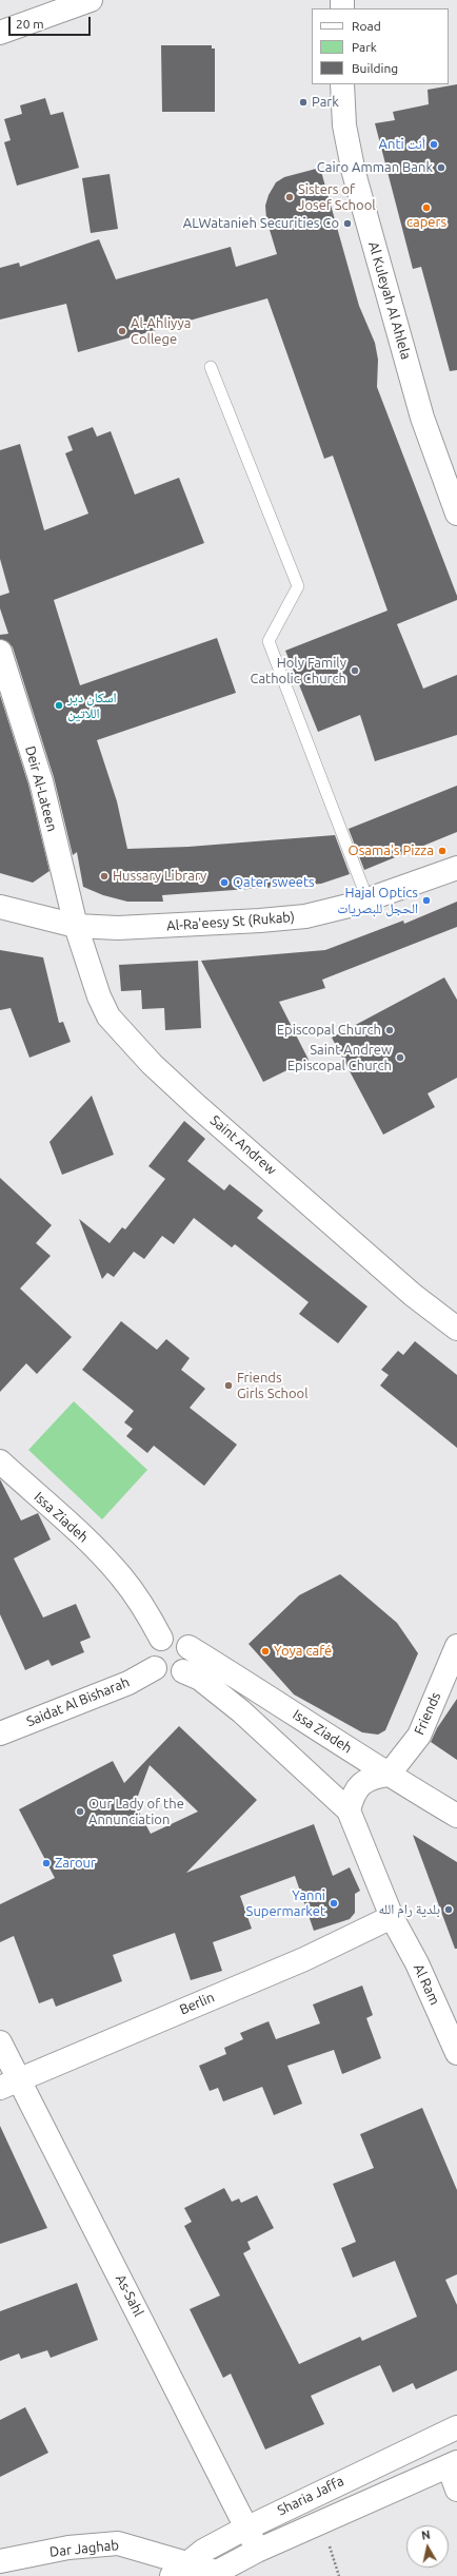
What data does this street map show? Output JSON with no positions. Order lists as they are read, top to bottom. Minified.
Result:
{"streets":{"street":["Al Kuleyah Al Ahlela","Deir Al-Lateen","Al-Ra'eesy St (Rukab)","Saint Andrew","Issa Ziadeh","Saidat Al Bisharah","Friends","Al Ram","Berlin","As-Sahl","Sharia Jaffa","Dar Jaghab"]},"crossings":[["Deir Al-Lateen","Al-Ra'eesy St (Rukab)"],["Deir Al-Lateen","Saint Andrew"],["Al-Ra'eesy St (Rukab)","Saint Andrew"],["Issa Ziadeh","Saidat Al Bisharah"],["Issa Ziadeh","Friends"],["Al Ram","Berlin"],["Berlin","As-Sahl"],["As-Sahl","Sharia Jaffa"],["Sharia Jaffa","Dar Jaghab"]],"places":["Park","Anti أنت","Cairo Amman Bank","Sisters of Josef School","capers","ALWatanieh Securities Co","Al-Ahliyya College","Holy Family Catholic Church","اسكان دير اللاتين","Osama's Pizza","Hussary Library","Qater sweets","Hajal Optics الحجل للبصريات","Episcopal Church","Saint Andrew Episcopal Church","Friends Girls School","Yoya café","Our Lady of the Annunciation","Zarour","Yanni Supermarket","بلدية رام الله"],"legend":["Road","Park","Building"],"scale_bar":"20 m","north":"top"}
